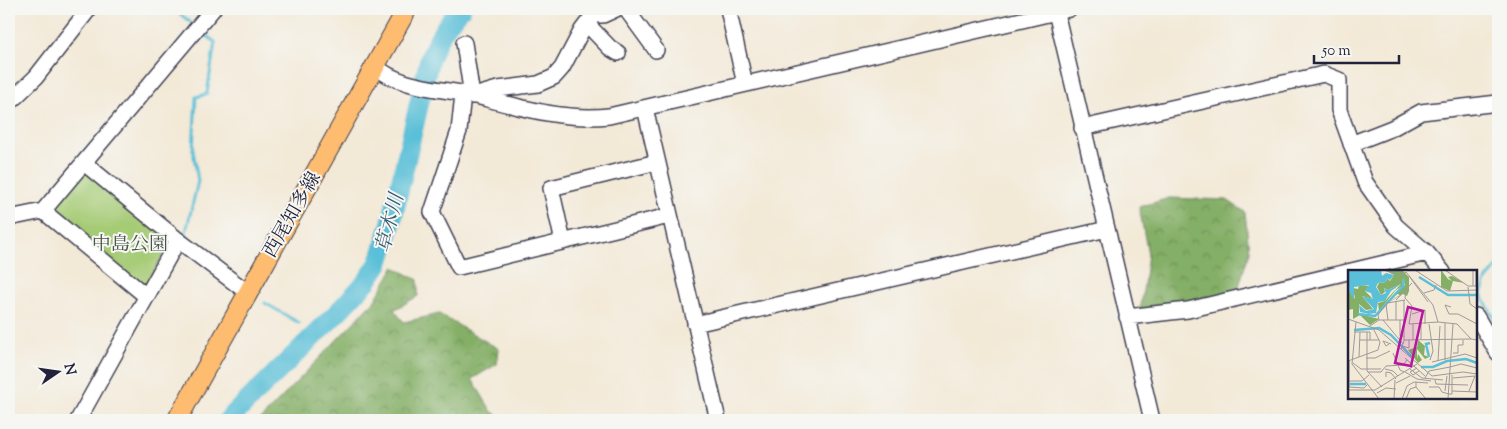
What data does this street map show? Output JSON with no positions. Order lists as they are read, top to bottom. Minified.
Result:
{"streets":{"main road":["西尾知多線"]},"water":["草木川"],"parks":["中島公園"],"scale_bar":"50 m","north":"right"}
